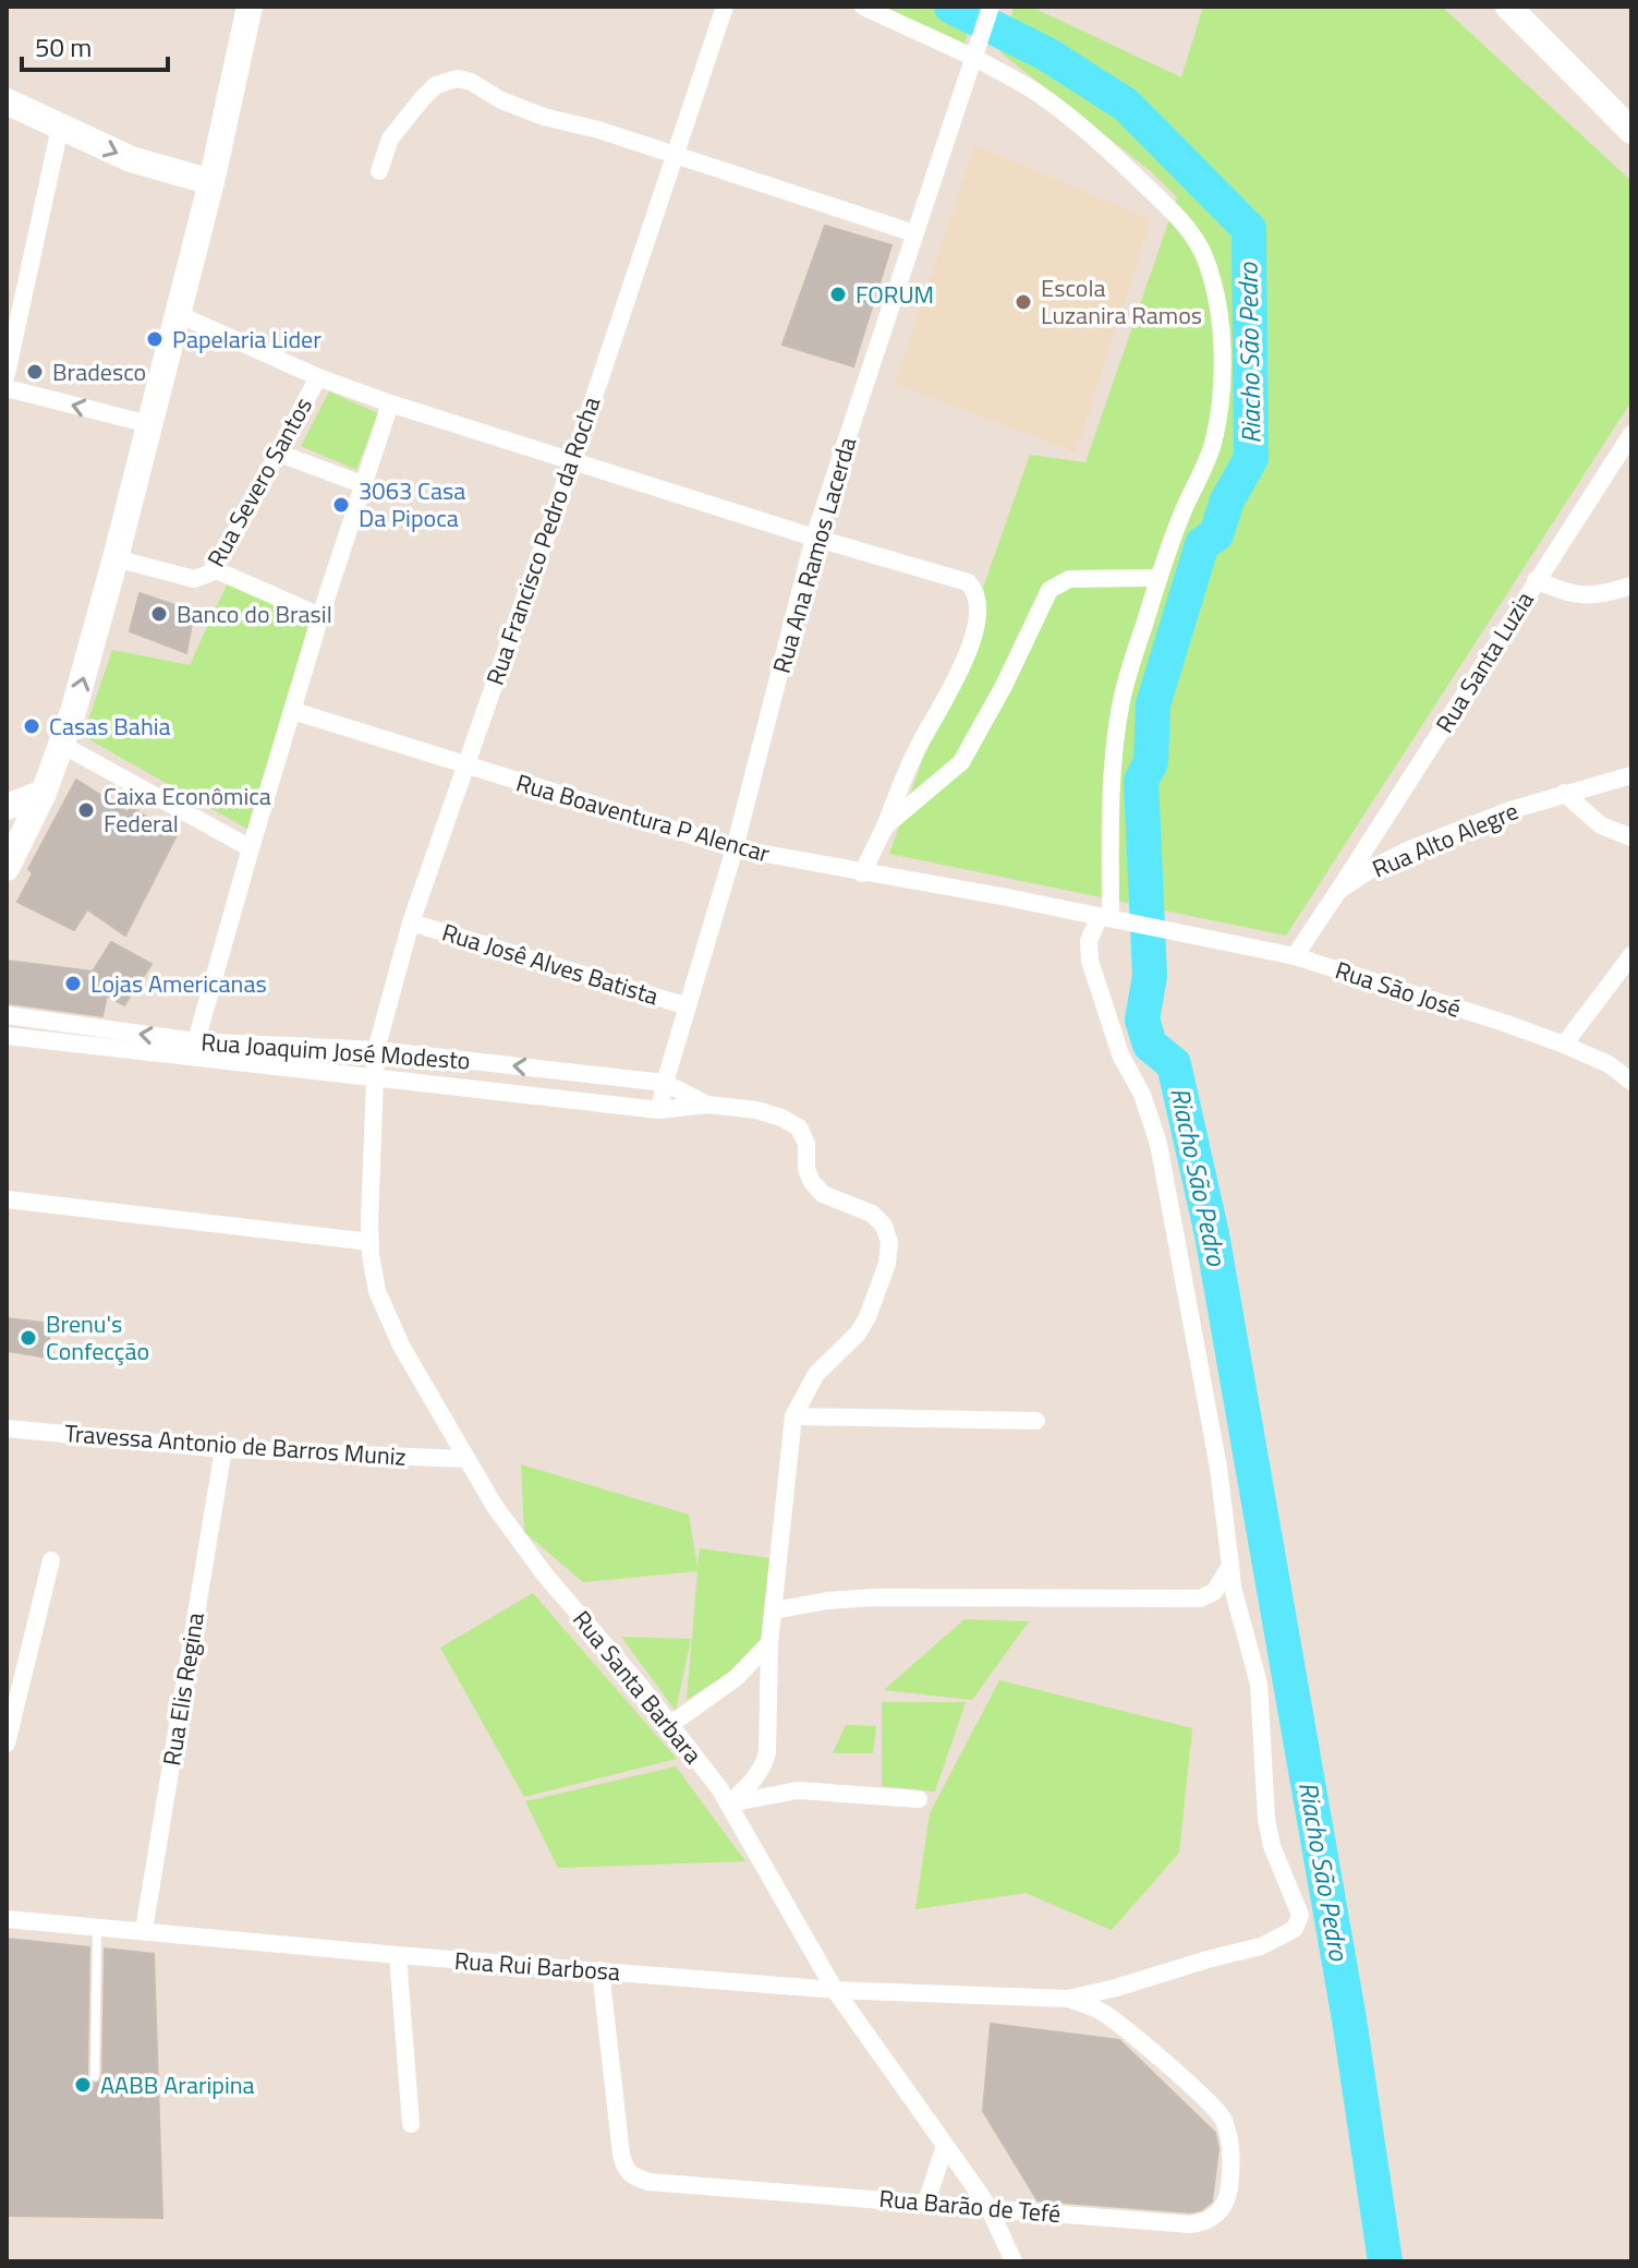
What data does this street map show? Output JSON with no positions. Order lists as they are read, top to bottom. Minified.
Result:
{"streets":{"street":["Rua Severo Santos","Rua Francisco Pedro da Rocha","Rua Ana Ramos Lacerda","Rua Santa Luzia","Rua Boaventura P Alencar","Rua Alto Alegre","Rua Josê Alves Batista","Rua São José","Rua Joaquim José Modesto","Travessa Antonio de Barros Muniz","Rua Santa Barbara","Rua Elis Regina","Rua Rui Barbosa","Rua Barão de Tefé"]},"crossings":[["Rua Francisco Pedro da Rocha","Rua Boaventura P Alencar"],["Rua Francisco Pedro da Rocha","Rua Josê Alves Batista"],["Rua Francisco Pedro da Rocha","Rua Joaquim José Modesto"],["Rua Francisco Pedro da Rocha","Rua Santa Barbara"],["Rua Ana Ramos Lacerda","Rua Boaventura P Alencar"],["Rua Ana Ramos Lacerda","Rua Josê Alves Batista"],["Rua Ana Ramos Lacerda","Rua Joaquim José Modesto"],["Rua Santa Luzia","Rua Alto Alegre"],["Rua Boaventura P Alencar","Rua São José"],["Rua Alto Alegre","Rua São José"],["Rua Joaquim José Modesto","Rua Santa Barbara"],["Travessa Antonio de Barros Muniz","Rua Santa Barbara"],["Travessa Antonio de Barros Muniz","Rua Elis Regina"],["Rua Santa Barbara","Rua Rui Barbosa"],["Rua Santa Barbara","Rua Barão de Tefé"],["Rua Elis Regina","Rua Rui Barbosa"],["Rua Rui Barbosa","Rua Barão de Tefé"]],"water":["Riacho São Pedro"],"places":["FORUM","Escola Luzanira Ramos","Papelaria Lider","Bradesco","3063 Casa Da Pipoca","Banco do Brasil","Casas Bahia","Caixa Econômica Federal","Lojas Americanas","Brenu's Confecção","AABB Araripina"],"scale_bar":"50 m"}
